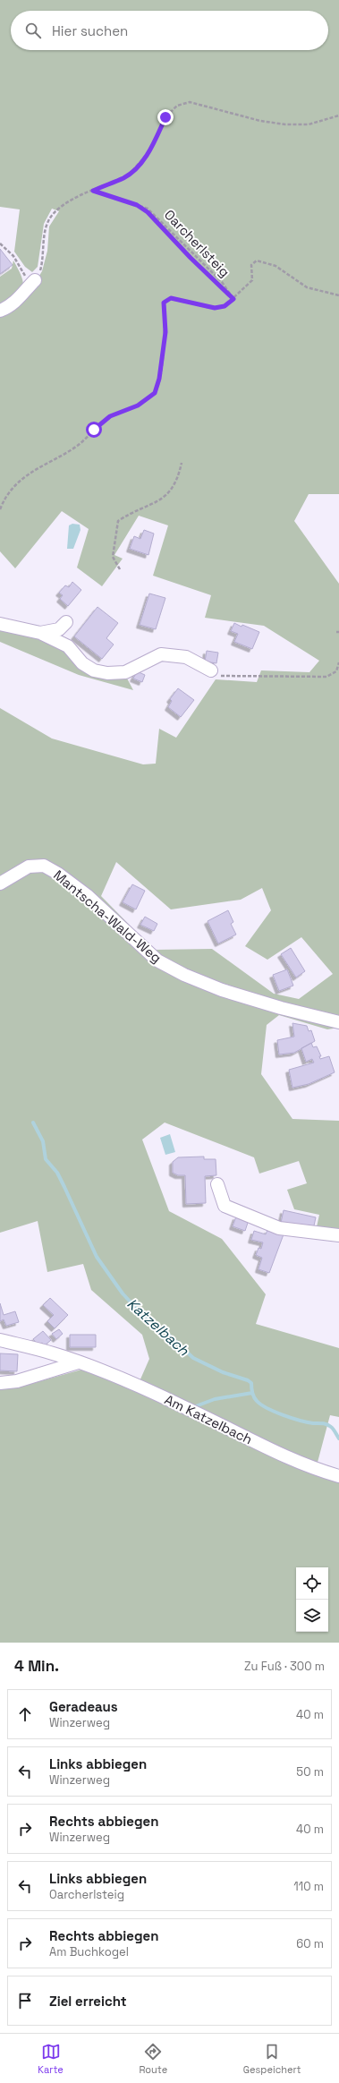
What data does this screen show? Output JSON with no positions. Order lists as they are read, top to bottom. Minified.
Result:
{"streets":{"street":["Mantscha-Wald-Weg","Am Katzelbach"],"path":["Oarcherlsteig"]},"water":["Katzelbach"],"page":{"search":"Hier suchen","heading":["4 Min.","Zu Fuß · 300 m"],"list":[["Geradeaus","Winzerweg","40 m"],["Links abbiegen","Winzerweg","50 m"],["Rechts abbiegen","Winzerweg","40 m"],["Links abbiegen","Oarcherlsteig","110 m"],["Rechts abbiegen","Am Buchkogel","60 m"],"Ziel erreicht"],"nav":["Karte","Route","Gespeichert"]}}
